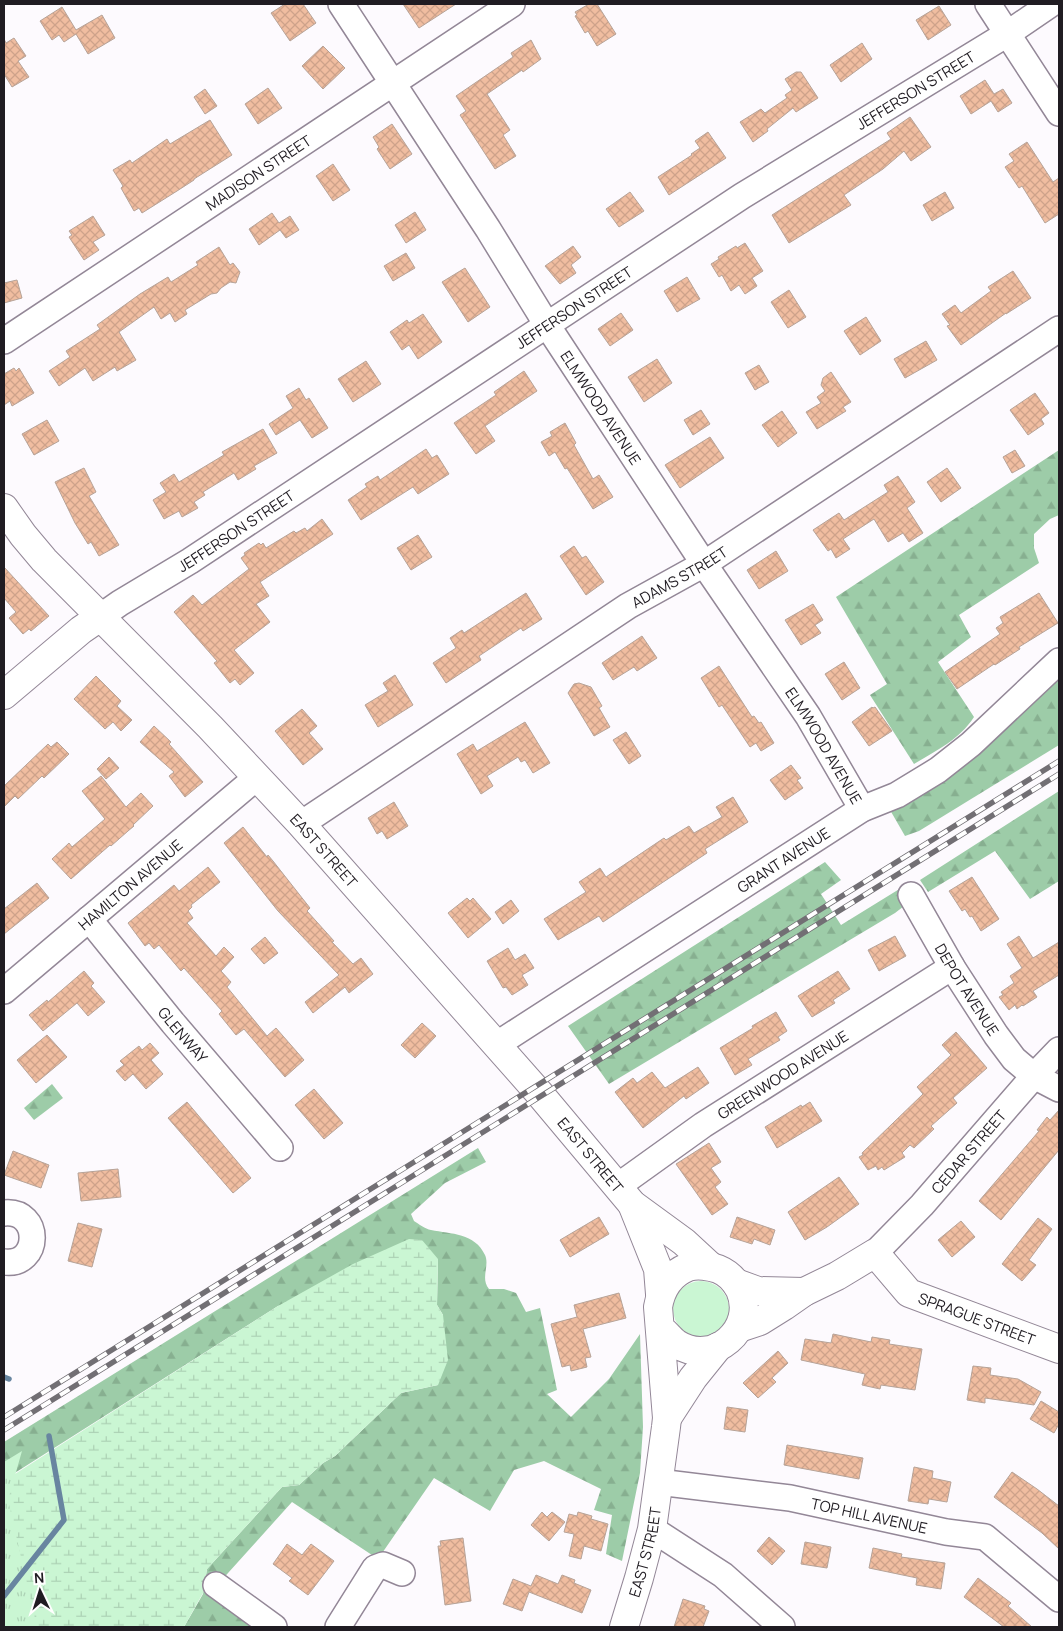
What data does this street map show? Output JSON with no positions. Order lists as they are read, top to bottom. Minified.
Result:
{"streets":{"main road":["EAST STREET","SPRAGUE STREET"],"street":["JEFFERSON STREET","MADISON STREET","ELMWOOD AVENUE","ADAMS STREET","GRANT AVENUE","HAMILTON AVENUE","DEPOT AVENUE","GLENWAY","GREENWOOD AVENUE","CEDAR STREET","TOP HILL AVENUE"]},"crossings":[["JEFFERSON STREET","ELMWOOD AVENUE"],["JEFFERSON STREET","EAST STREET"],["MADISON STREET","ELMWOOD AVENUE"],["ELMWOOD AVENUE","ADAMS STREET"],["ELMWOOD AVENUE","GRANT AVENUE"],["ADAMS STREET","EAST STREET"],["EAST STREET","GRANT AVENUE"],["EAST STREET","HAMILTON AVENUE"],["EAST STREET","GREENWOOD AVENUE"],["EAST STREET","TOP HILL AVENUE"],["HAMILTON AVENUE","GLENWAY"],["DEPOT AVENUE","GREENWOOD AVENUE"],["DEPOT AVENUE","CEDAR STREET"],["CEDAR STREET","SPRAGUE STREET"]],"north":"top"}
